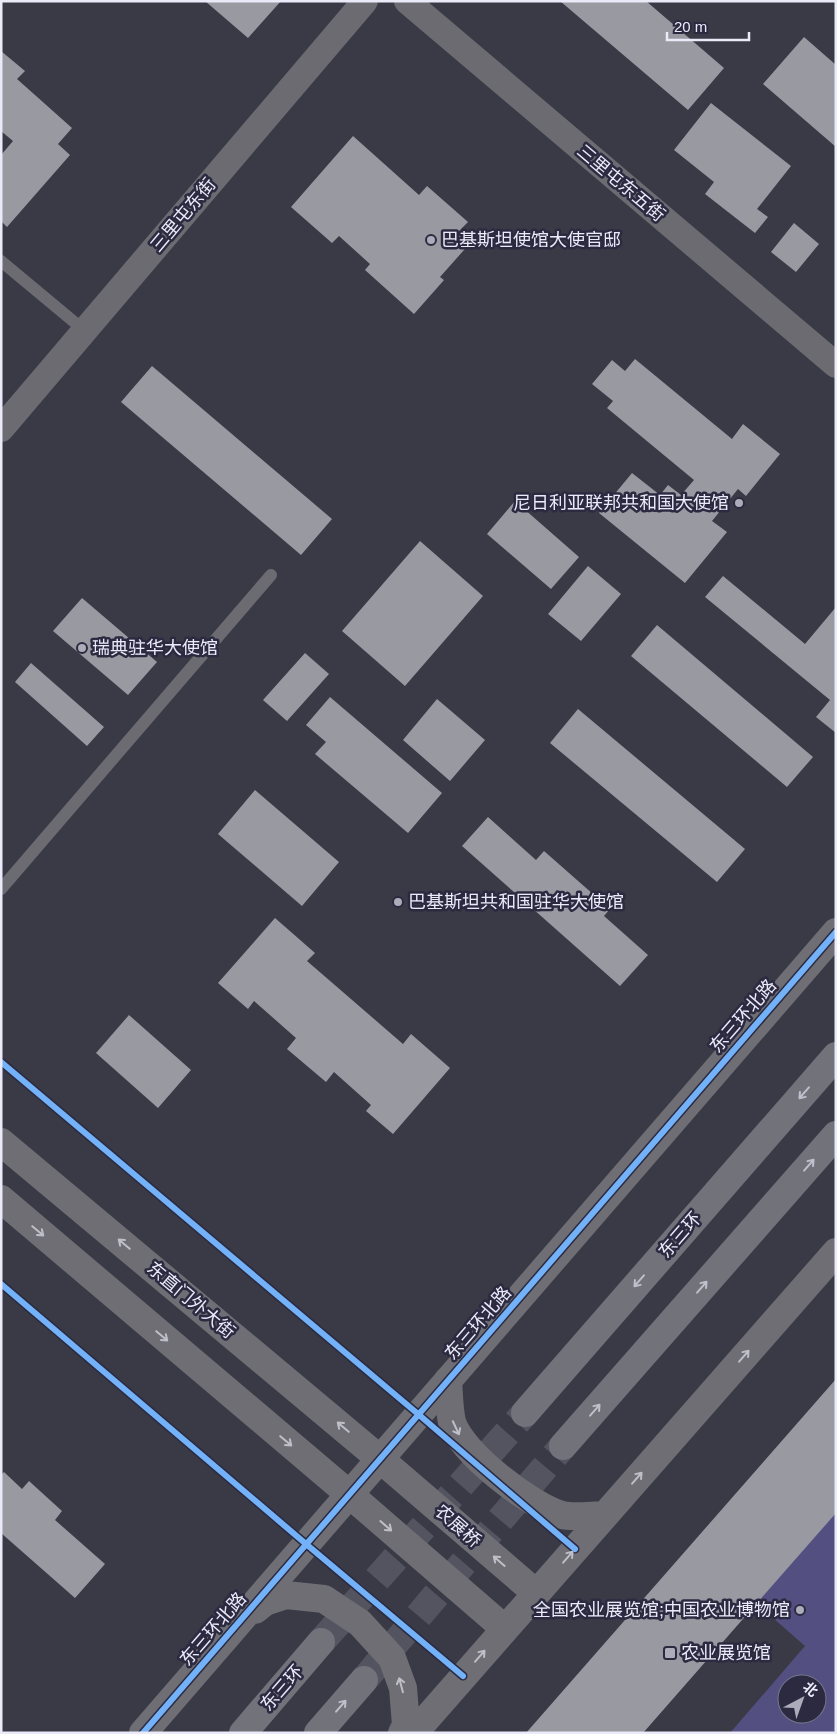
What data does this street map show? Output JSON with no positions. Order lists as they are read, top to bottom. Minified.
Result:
{"streets":{"highway":["东三环"],"street":["三里屯东五街","三里屯东街","东三环北路","东直门外大街","农展桥"]},"crossings":[["东三环北路","东直门外大街"],["东三环北路","农展桥"],["东直门外大街","农展桥"]],"places":{"other":["巴基斯坦使馆大使官邸","尼日利亚联邦共和国大使馆","瑞典驻华大使馆","巴基斯坦共和国驻华大使馆","全国农业展览馆;中国农业博物馆"],"transit":["农业展览馆"]},"scale_bar":"20 m","north":"top right"}
